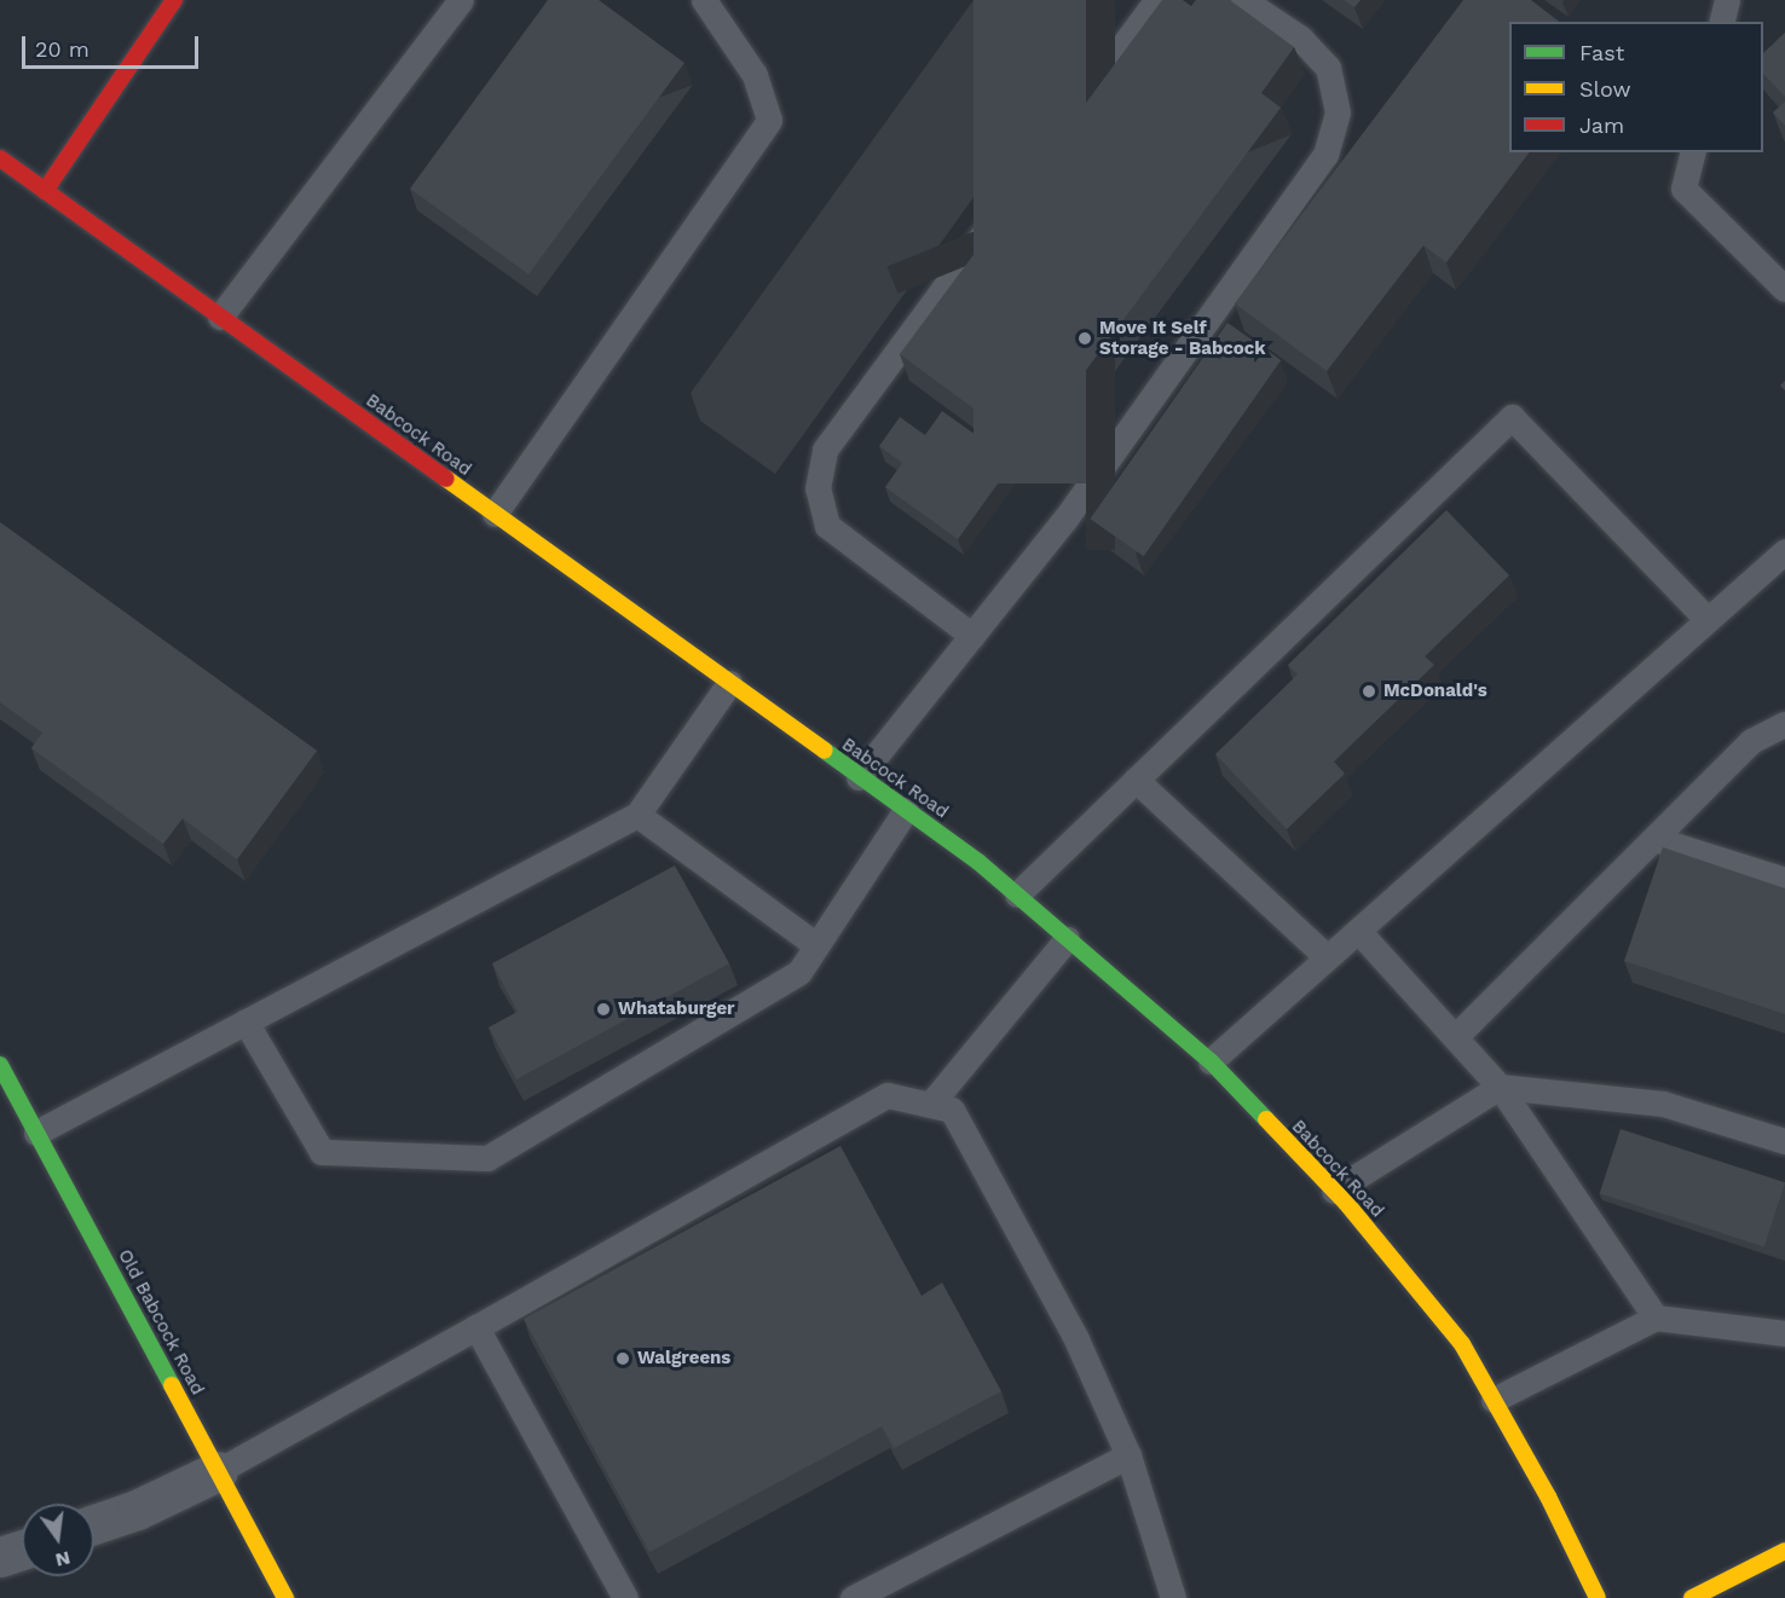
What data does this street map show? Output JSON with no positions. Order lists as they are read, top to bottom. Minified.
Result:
{"streets":{"main road":["Babcock Road","Old Babcock Road"]},"places":["Move It Self Storage - Babcock","McDonald's","Whataburger","Walgreens"],"legend":["Fast","Slow","Jam"],"scale_bar":"20 m","north":"bottom"}
